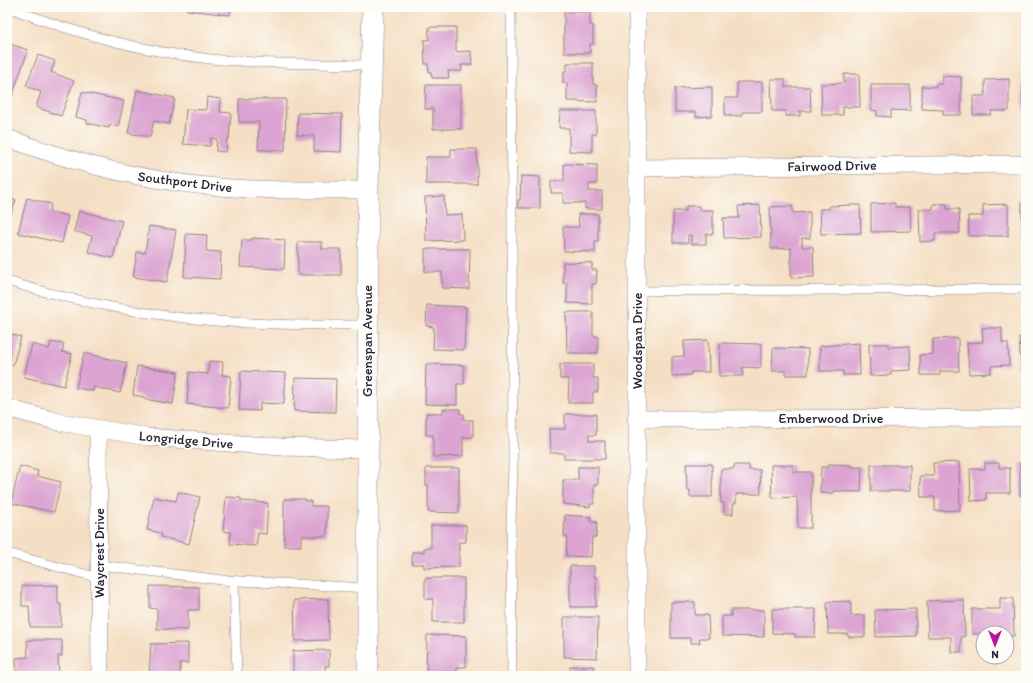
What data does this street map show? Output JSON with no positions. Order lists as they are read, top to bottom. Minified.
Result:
{"streets":{"street":["Fairwood Drive","Southport Drive","Greenspan Avenue","Woodspan Drive","Emberwood Drive","Longridge Drive","Waycrest Drive"]},"crossings":[["Fairwood Drive","Woodspan Drive"],["Southport Drive","Greenspan Avenue"],["Greenspan Avenue","Longridge Drive"],["Woodspan Drive","Emberwood Drive"],["Longridge Drive","Waycrest Drive"]],"north":"bottom"}
